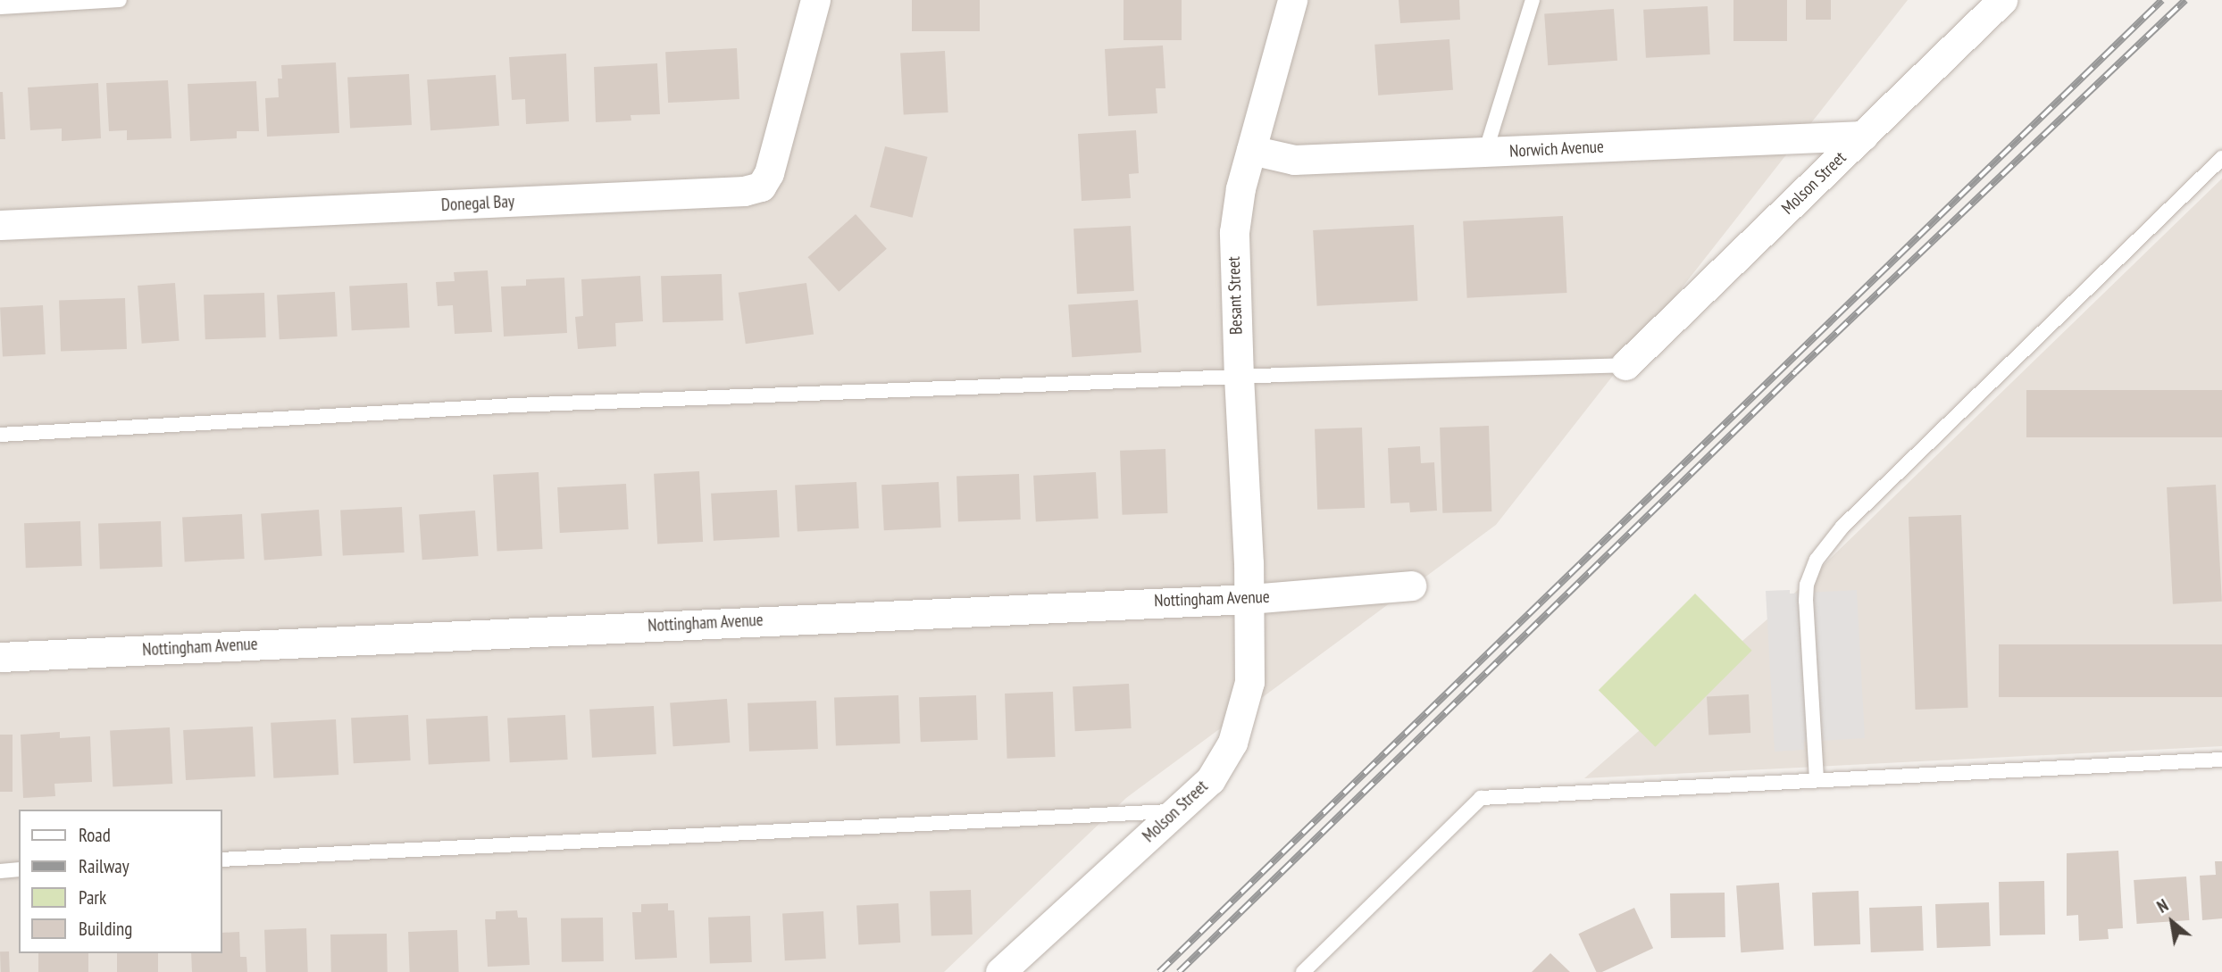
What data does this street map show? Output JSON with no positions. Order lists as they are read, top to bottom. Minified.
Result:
{"streets":{"street":["Norwich Avenue","Molson Street","Donegal Bay","Besant Street","Nottingham Avenue"]},"crossings":[["Norwich Avenue","Molson Street"],["Norwich Avenue","Besant Street"],["Molson Street","Besant Street"],["Molson Street","Nottingham Avenue"],["Besant Street","Nottingham Avenue"]],"legend":["Road","Railway","Park","Building"],"north":"top left"}
